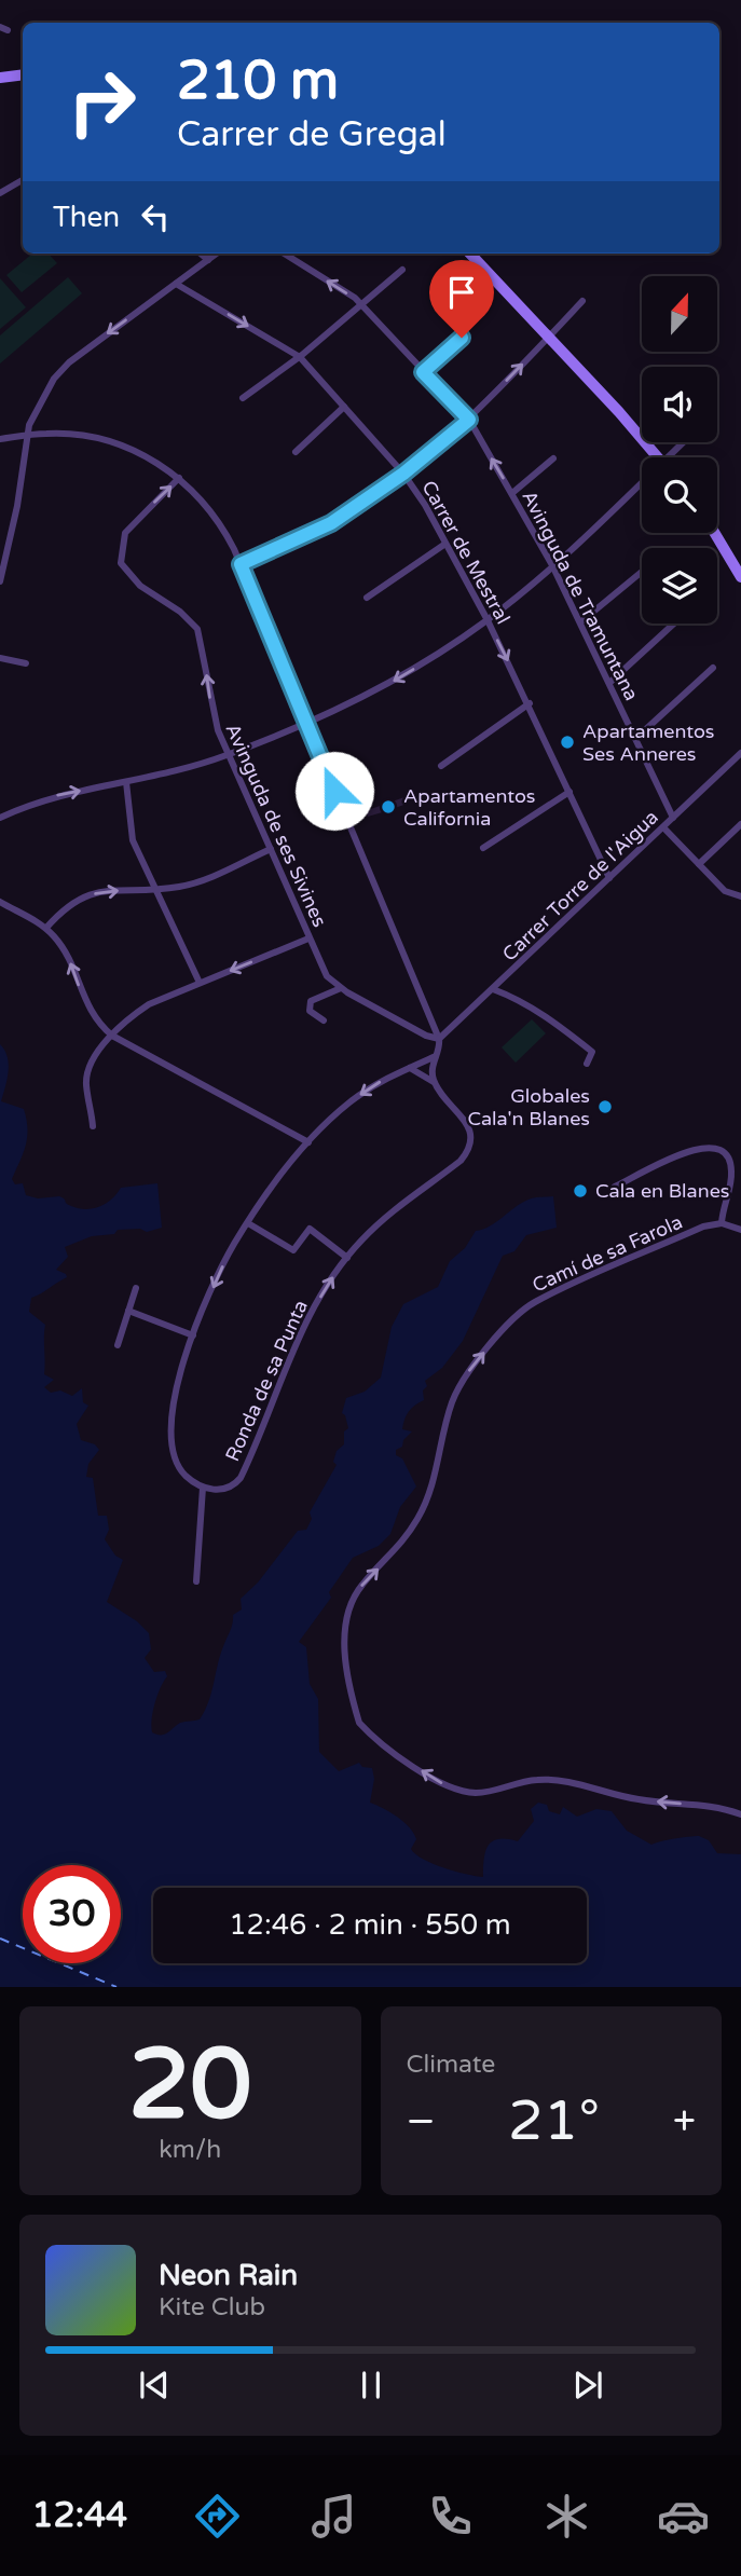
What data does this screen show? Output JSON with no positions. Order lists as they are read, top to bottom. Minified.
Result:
{"streets":{"street":["Carrer de Mestral","Avinguda de Tramuntana","Avinguda de ses Sivines","Carrer Torre de l'Aigua","Camí de sa Farola","Ronda de sa Punta"]},"crossings":[["Carrer de Mestral","Carrer Torre de l'Aigua"],["Avinguda de Tramuntana","Carrer Torre de l'Aigua"],["Avinguda de ses Sivines","Carrer Torre de l'Aigua"]],"one_way":["Avinguda de ses Sivines","Ronda de sa Punta"],"places":["Apartamentos Ses Anneres","Apartamentos California","Globales Cala'n Blanes","Cala en Blanes"],"north":"top","page":{"turn":["210 m","Carrer de Gregal"],"then":"Then","limit":"30","trip":"12:46 · 2 min · 550 m","tile":[["20","km/h"],"Climate"],"heat":["−","21°","+"],"song":["Neon Rain","Kite Club"],"tabs":"12:44"}}
